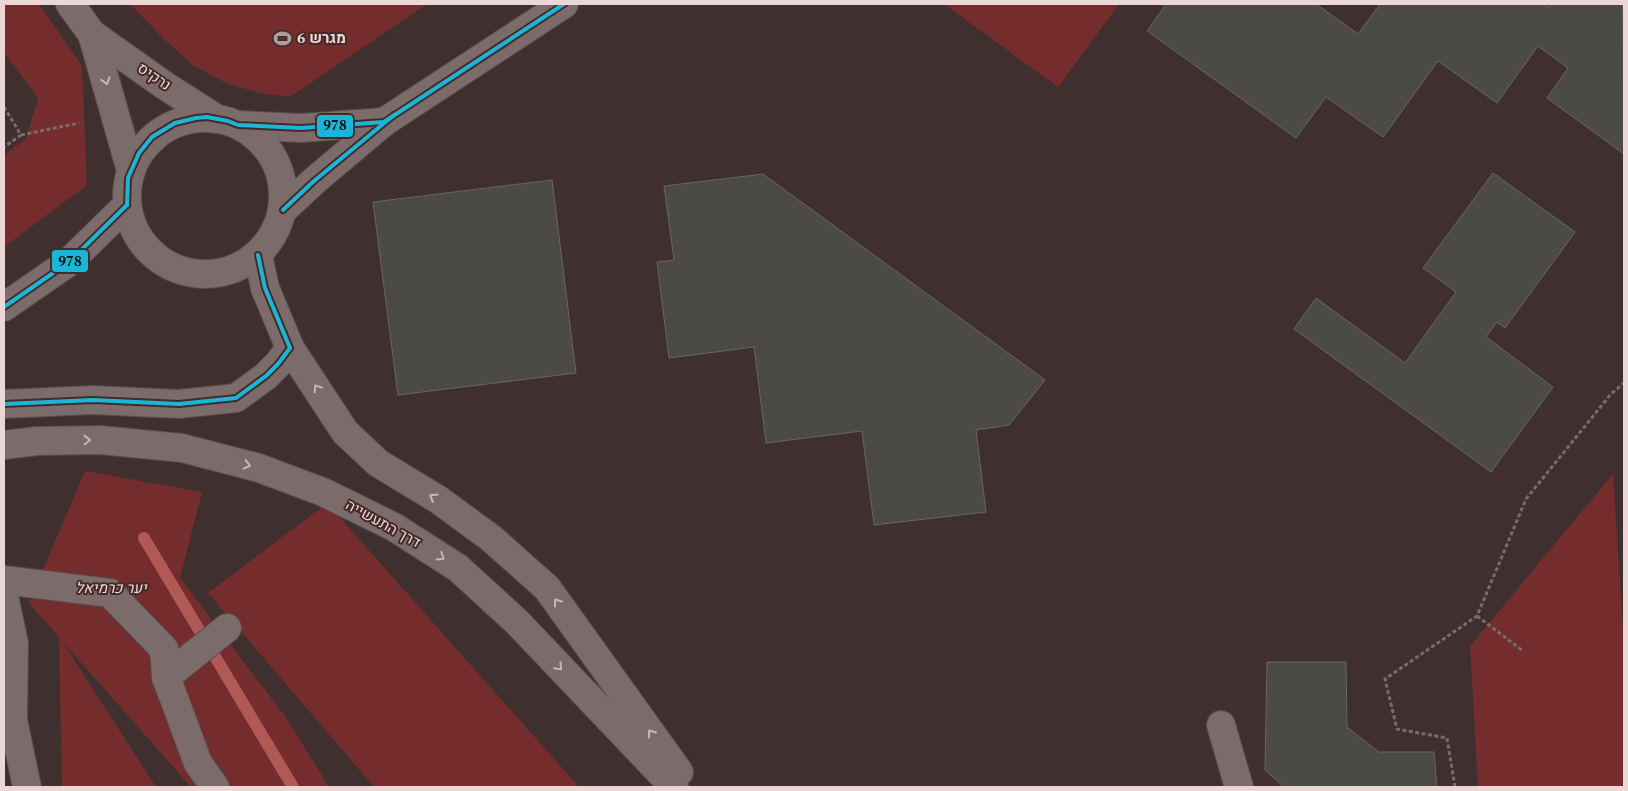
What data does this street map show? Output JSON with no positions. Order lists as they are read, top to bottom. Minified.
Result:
{"streets":{"street":["נרקיס","דרך התעשייה"]},"one_way":["נרקיס"],"parks":["יער כרמיאל"],"places":{"sports":["מגרש 6"]},"lines":["transit line 978"]}
